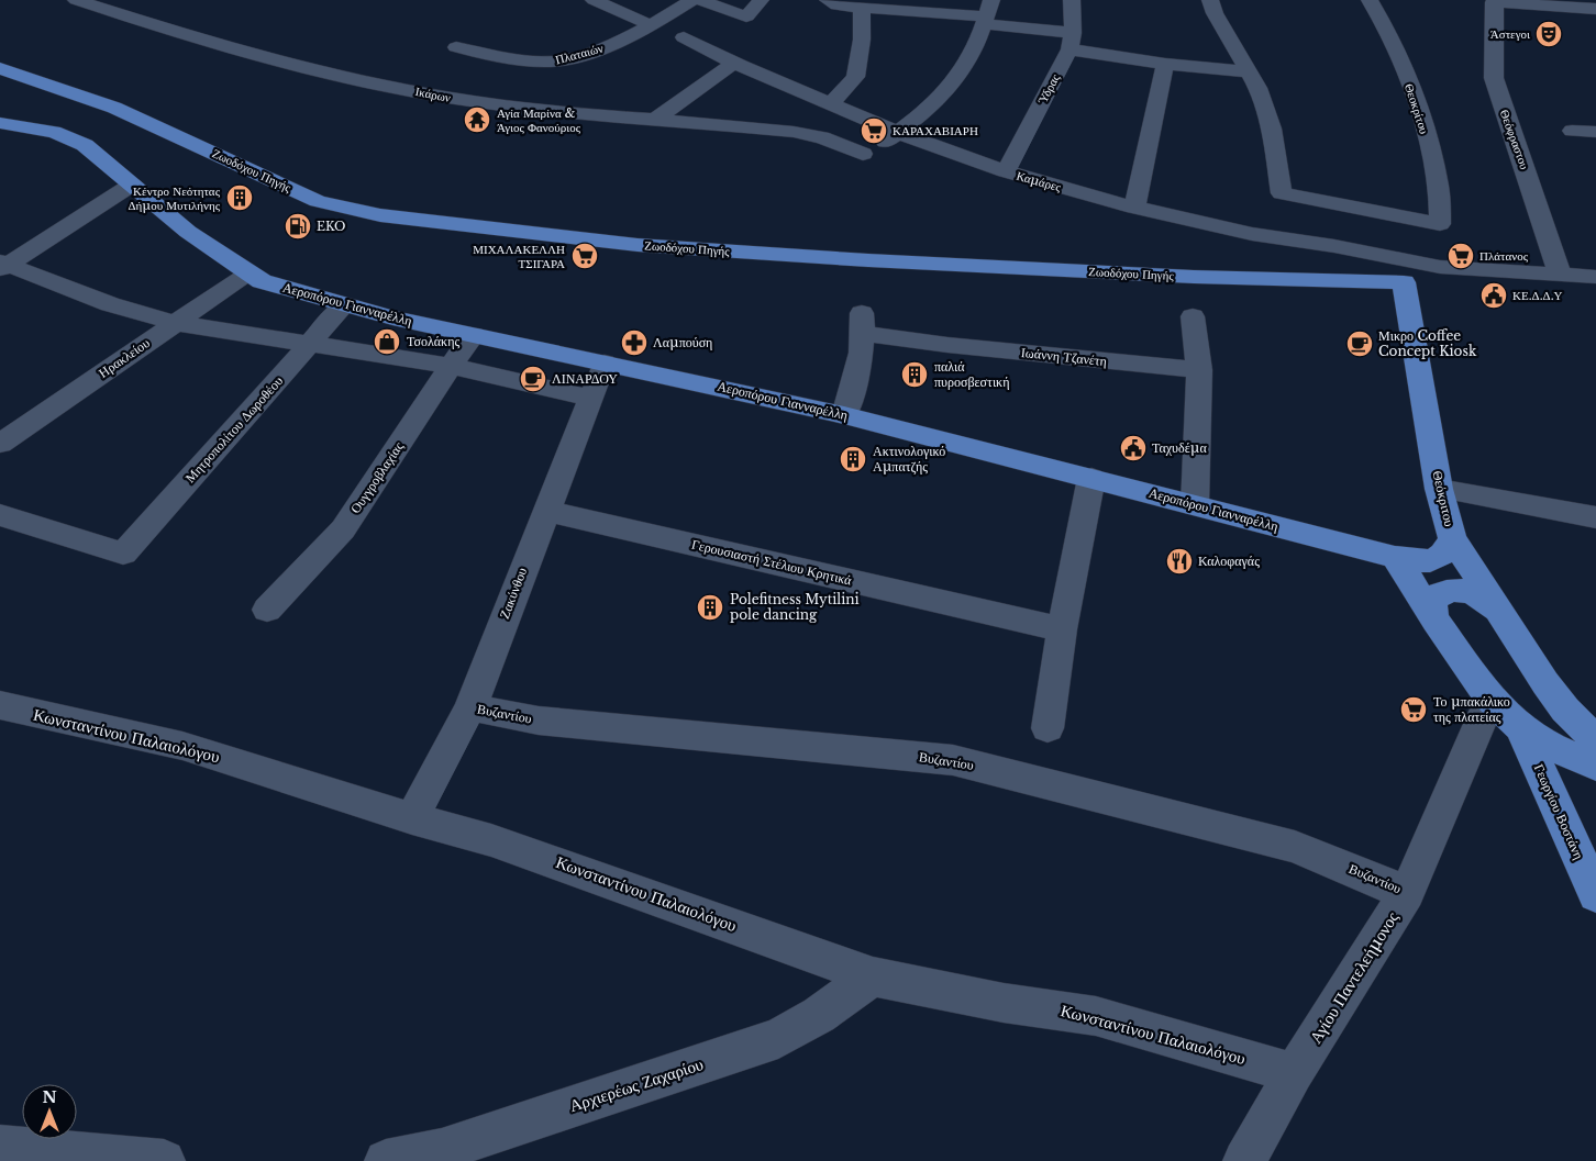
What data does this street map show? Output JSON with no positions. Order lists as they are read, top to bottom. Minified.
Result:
{"streets":{"main road":["Ζωοδόχου Πηγής","Αεροπόρου Γιανναρέλλη","Θεόκριτου","Γεωργίου Βοστάνη"],"street":["Πλαταιών","Ύδρας","Ικάρων","Θεοκρίτου","Θεόφραστου","Καμάρες","Ιωάννη Τζανέτη","Ηρακλείου","Μητροπολίτου Δωροθέου","Ουγγροβλαχίας","Γερουσιαστή Στέλιου Κρητικά","Ζακύνθου","Βυζαντίου","Κωνσταντίνου Παλαιολόγου","Αγίου Παντελεήμονος","Αρχιερέως Ζαχαρίου"]},"crossings":[["Ύδρας","Καμάρες"],["Θεόφραστου","Καμάρες"],["Ζωοδόχου Πηγής","Καμάρες"],["Ζωοδόχου Πηγής","Θεόκριτου"],["Καμάρες","Θεόκριτου"],["Αεροπόρου Γιανναρέλλη","Ιωάννη Τζανέτη"],["Αεροπόρου Γιανναρέλλη","Ηρακλείου"],["Αεροπόρου Γιανναρέλλη","Μητροπολίτου Δωροθέου"],["Αεροπόρου Γιανναρέλλη","Ουγγροβλαχίας"],["Αεροπόρου Γιανναρέλλη","Θεόκριτου"],["Αεροπόρου Γιανναρέλλη","Ζακύνθου"],["Γερουσιαστή Στέλιου Κρητικά","Ζακύνθου"],["Ζακύνθου","Βυζαντίου"],["Ζακύνθου","Κωνσταντίνου Παλαιολόγου"],["Βυζαντίου","Αγίου Παντελεήμονος"],["Κωνσταντίνου Παλαιολόγου","Αγίου Παντελεήμονος"],["Κωνσταντίνου Παλαιολόγου","Αρχιερέως Ζαχαρίου"]],"places":{"theatre":["Άστεγοι"],"temple":["Αγία Μαρίνα & Άγιος Φανούριος"],"supermarket":["ΚΑΡΑΧΑΒΙΑΡΗ","ΜΙΧΑΛΑΚΕΛΛΗ ΤΣΙΓΑΡΑ","Πλάτανος","Το μπακάλικο της πλατείας"],"building":["Κέντρο Νεότητας Δήμου Μυτιλήνης","παλιά πυροσβεστική","Ακτινολογικό Αμπατζής","Polefitness Mytilini pole dancing"],"fuel station":["EKO"],"public building":["ΚΕ.Δ.Δ.Υ","Ταχυδέμα"],"shop":["Τσολάκης"],"pharmacy":["Λαμπούση"],"cafe":["Μικρο Coffee Concept Kiosk","ΛΙΝΑΡΔΟΥ"],"restaurant":["Καλοφαγάς"]},"north":"top"}
